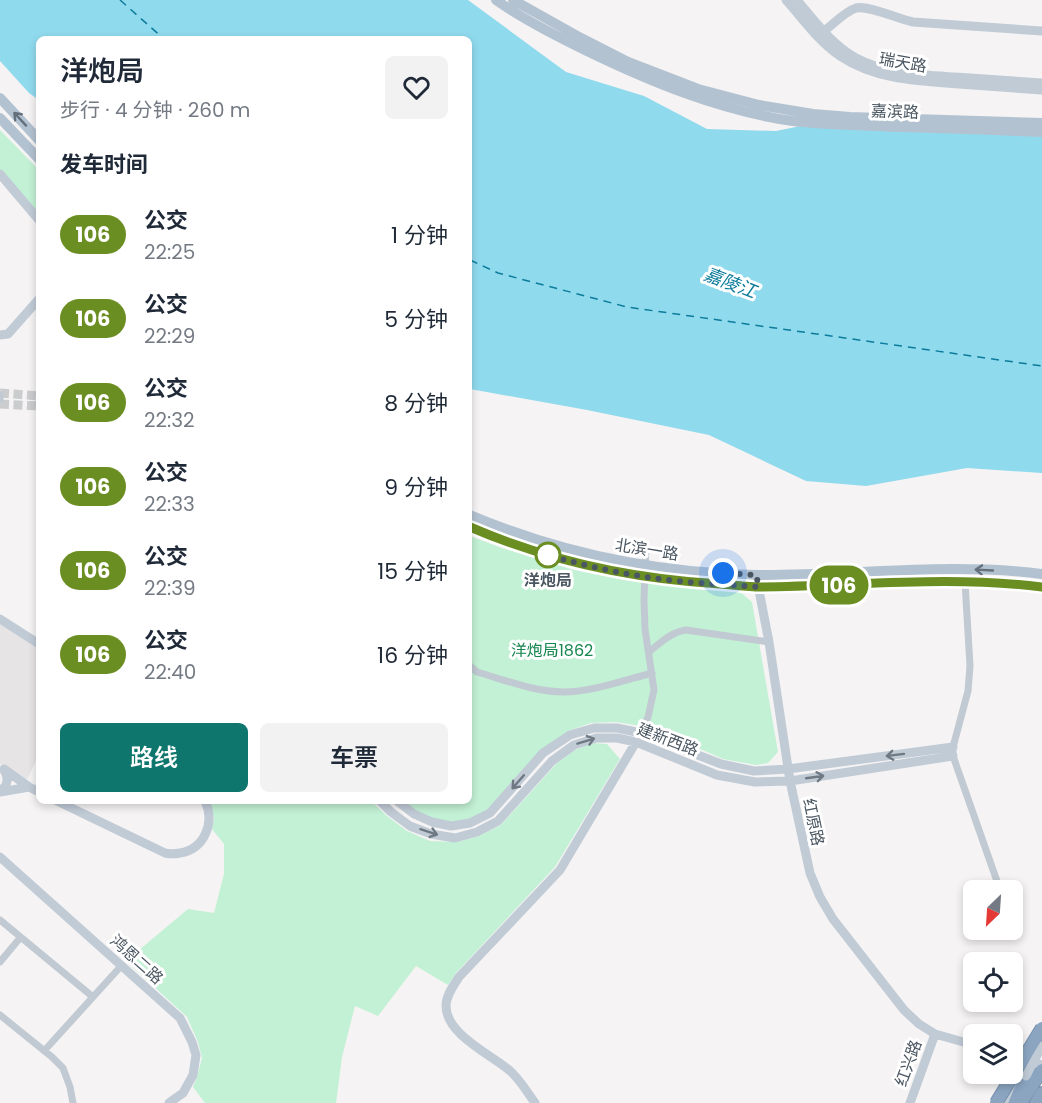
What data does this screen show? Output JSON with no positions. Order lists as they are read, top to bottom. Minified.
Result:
{"streets":{"main road":["嘉滨路","北滨一路"],"street":["瑞天路","建新西路","红原路","鸿恩二路","红兴路"]},"crossings":[["北滨一路","红原路"],["建新西路","红原路"],["红原路","红兴路"]],"water":["嘉陵江"],"parks":["洋炮局1862"],"places":["洋炮局"],"lines":["bus line 106"],"north":"bottom left","page":{"on_map":"106","heading":[["洋炮局","步行 · 4 分钟 · 260 m"],"发车时间"],"list":[{"mark":"106","name":"公交","note":"22:25","value":"1 分钟"},{"mark":"106","name":"公交","note":"22:29","value":"5 分钟"},{"mark":"106","name":"公交","note":"22:32","value":"8 分钟"},{"mark":"106","name":"公交","note":"22:33","value":"9 分钟"},{"mark":"106","name":"公交","note":"22:39","value":"15 分钟"},{"mark":"106","name":"公交","note":"22:40","value":"16 分钟"}],"buttons":["路线","车票"]}}
